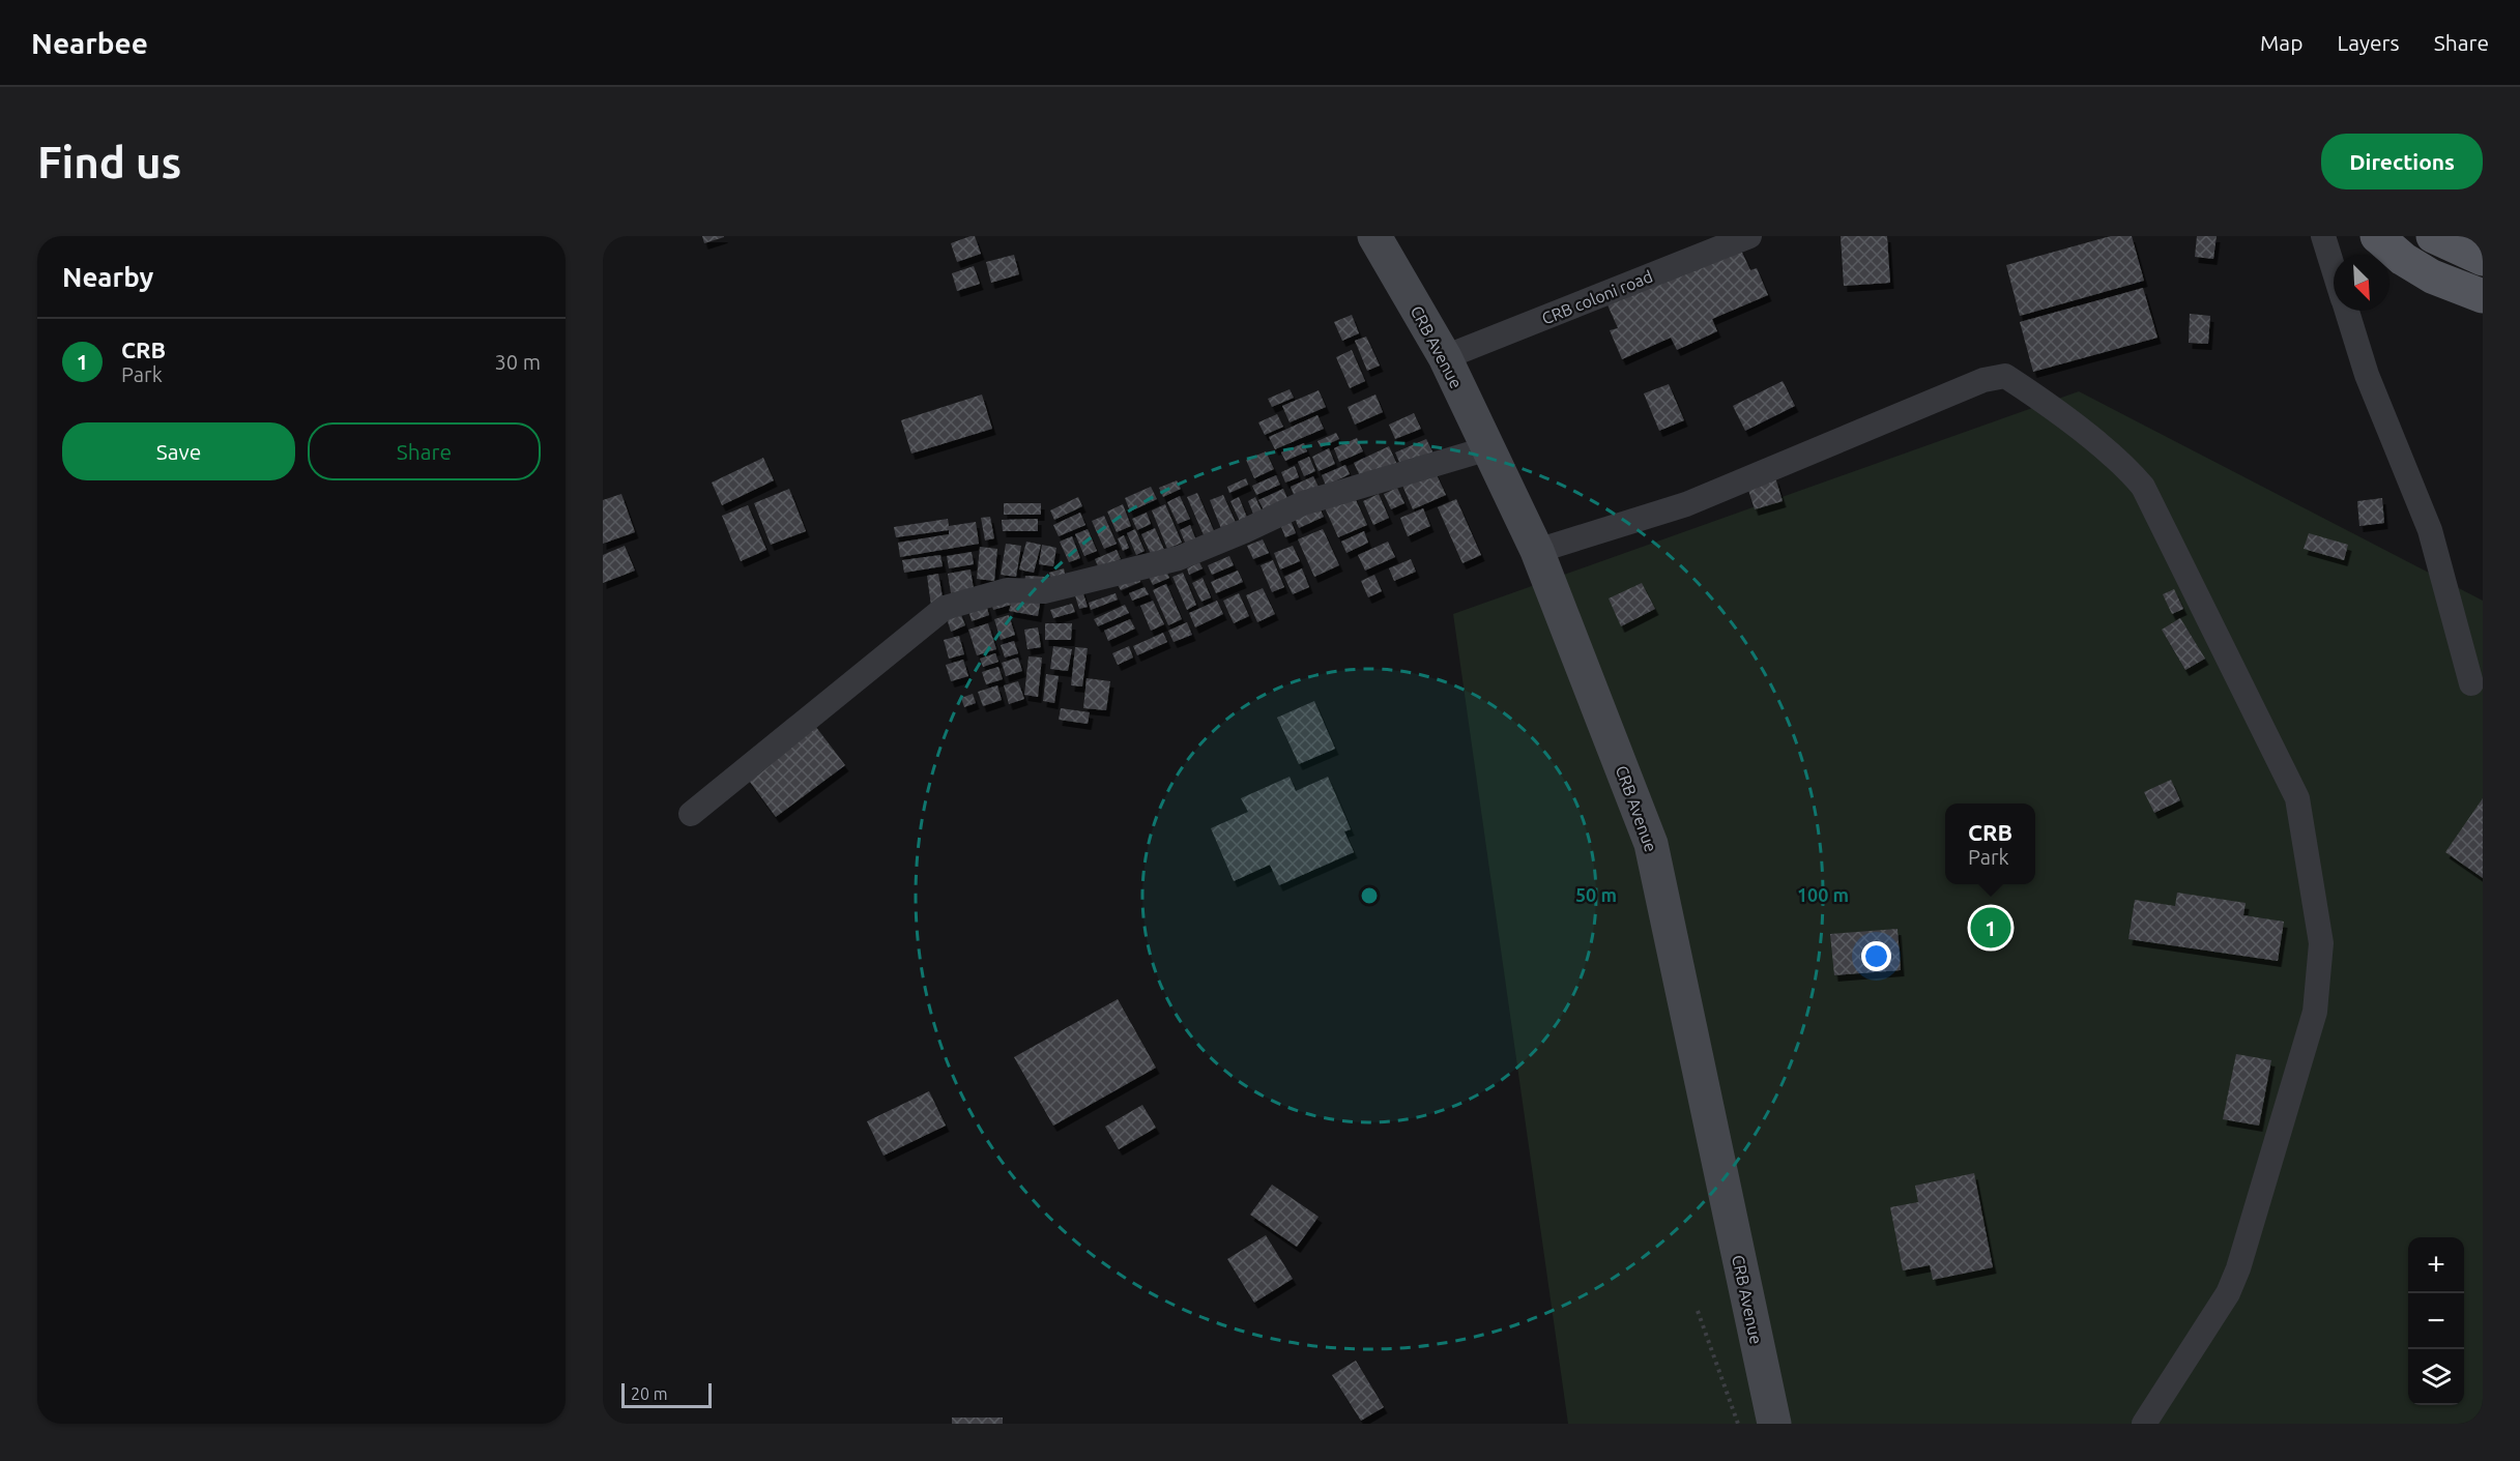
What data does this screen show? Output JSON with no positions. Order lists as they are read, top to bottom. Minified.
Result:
{"streets":{"main road":["CRB Avenue"],"street":["CRB coloni road"]},"crossings":[["CRB coloni road","CRB Avenue"]],"scale_bar":"20 m","north":"bottom right","page":{"header":"Nearbee","nav":["Map","Layers","Share"],"buttons":["Directions",["Save","Share"]],"title":"Find us","heading":"Nearby","list":[{"mark":"1","name":"CRB","note":"Park","value":"30 m"}],"popup":["CRB","Park"],"pins":"1","map_buttons":["+","−"],"scale":"20 m"},"rings":["50 m","100 m"]}
